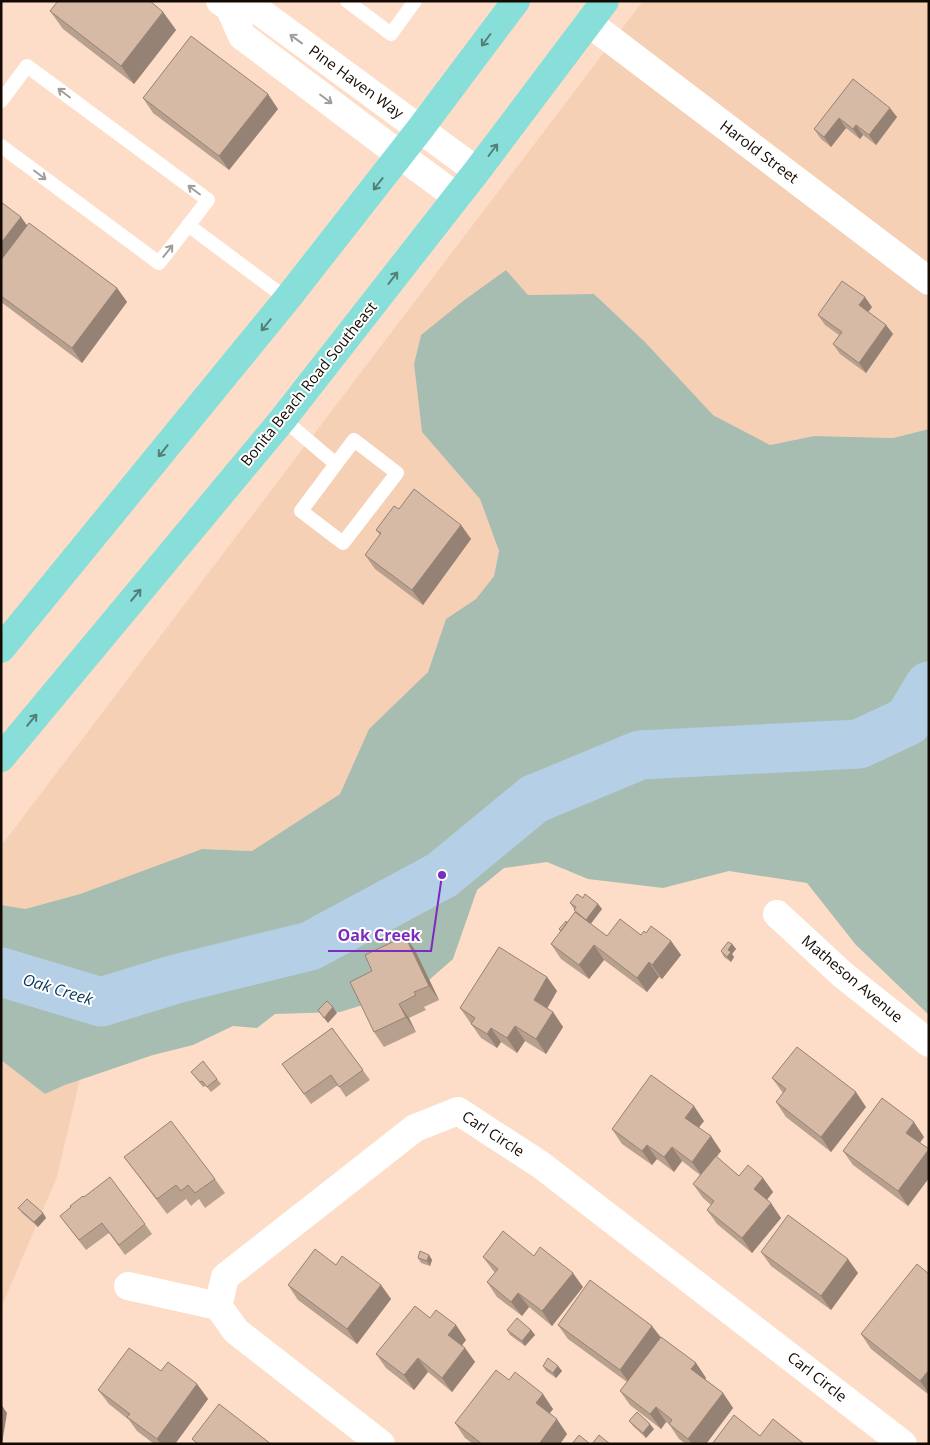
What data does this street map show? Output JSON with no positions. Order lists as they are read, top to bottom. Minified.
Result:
{"streets":{"main road":["Bonita Beach Road Southeast"],"street":["Pine Haven Way","Harold Street","Matheson Avenue","Carl Circle"]},"crossings":[["Pine Haven Way","Bonita Beach Road Southeast"],["Harold Street","Bonita Beach Road Southeast"]],"water":["Oak Creek"],"places":["Oak Creek"]}
